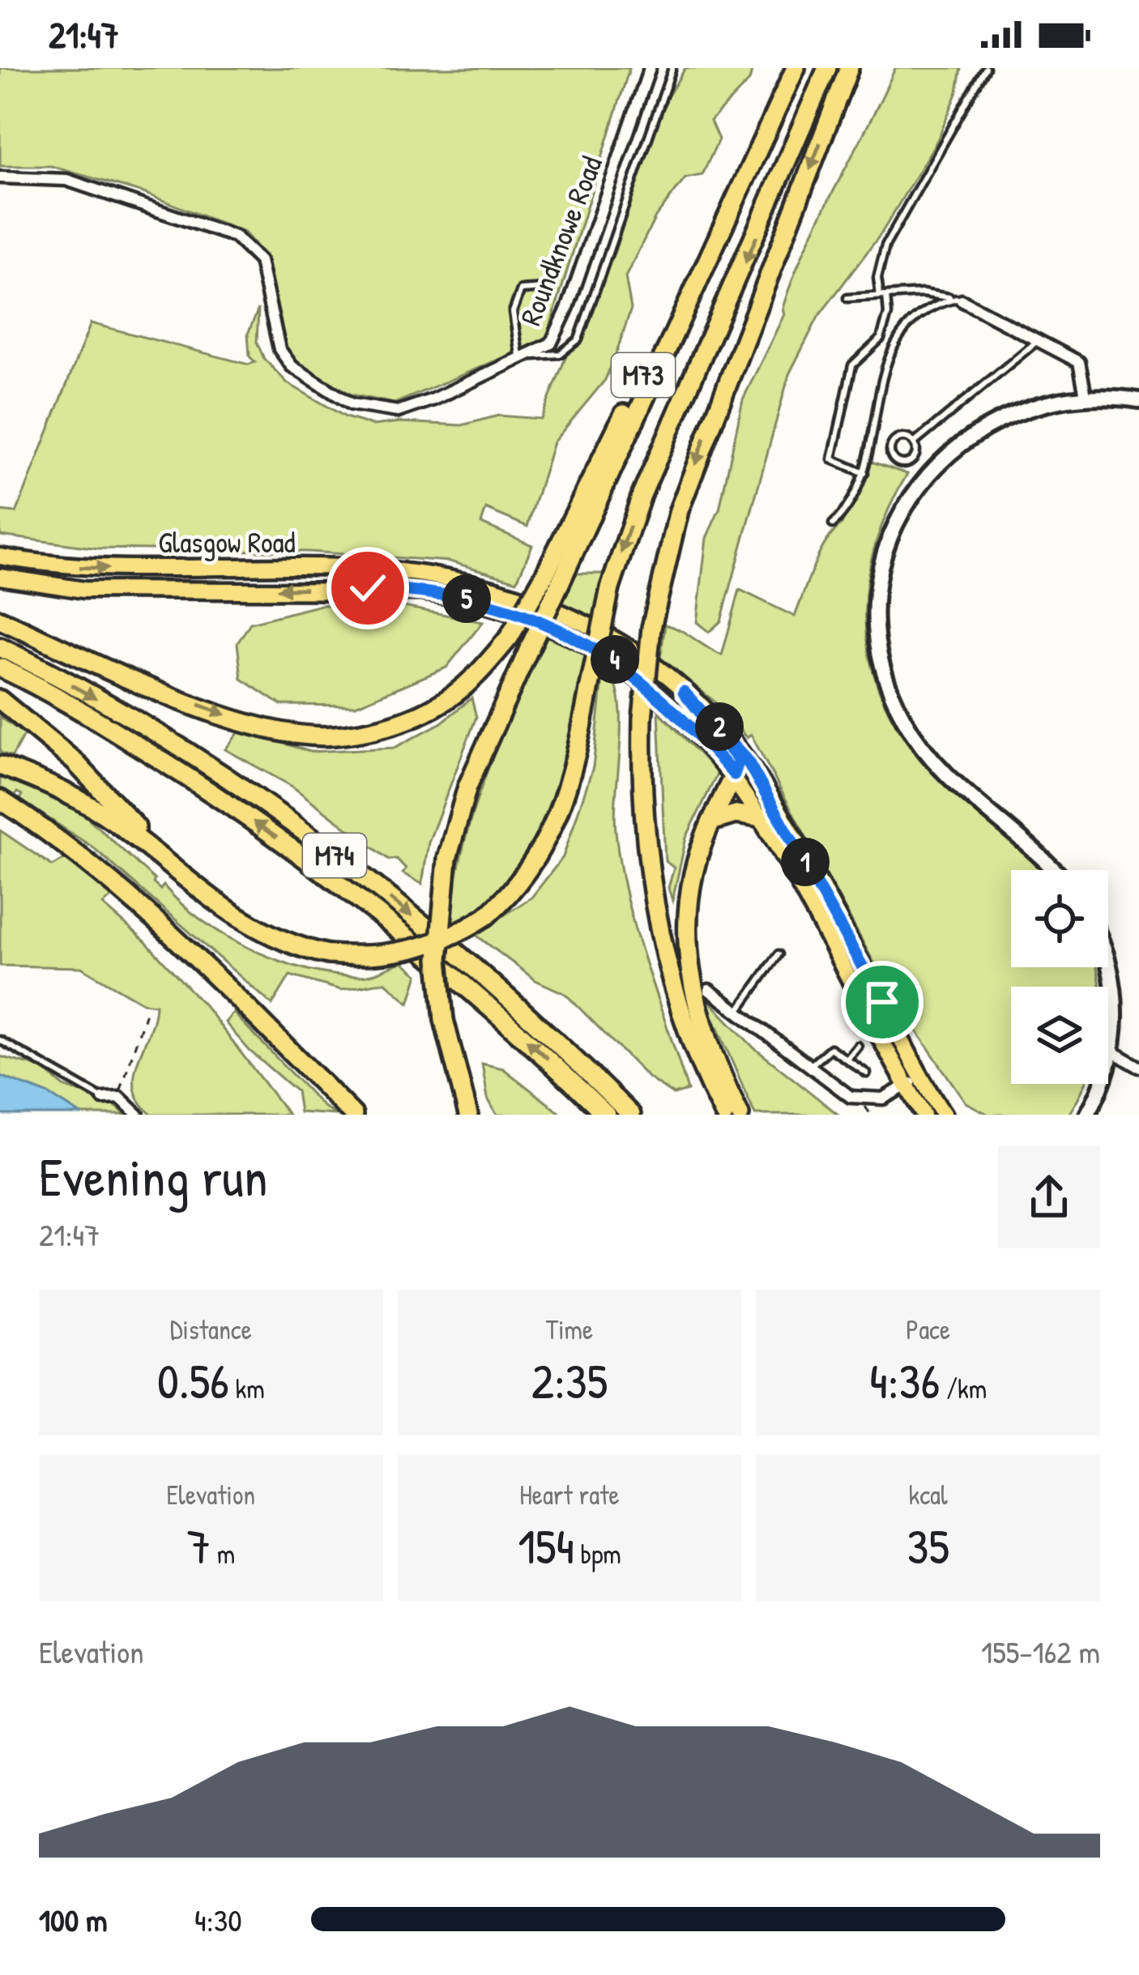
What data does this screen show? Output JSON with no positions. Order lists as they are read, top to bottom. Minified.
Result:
{"streets":{"highway":["M73","M74"],"main road":["Glasgow Road"],"street":["Roundknowe Road"]},"page":{"status":"21:47","pins":["5","4","2","1"],"heading":["Evening run","21:47"],"stats":[["Distance","0.56 km"],["Time","2:35"],["Pace","4:36 /km"],["Elevation","7 m"],["Heart rate","154 bpm"],["kcal","35"]],"chart":["Elevation","155–162 m"],"list":[{"name":"100 m","note":"4:30"}]}}
